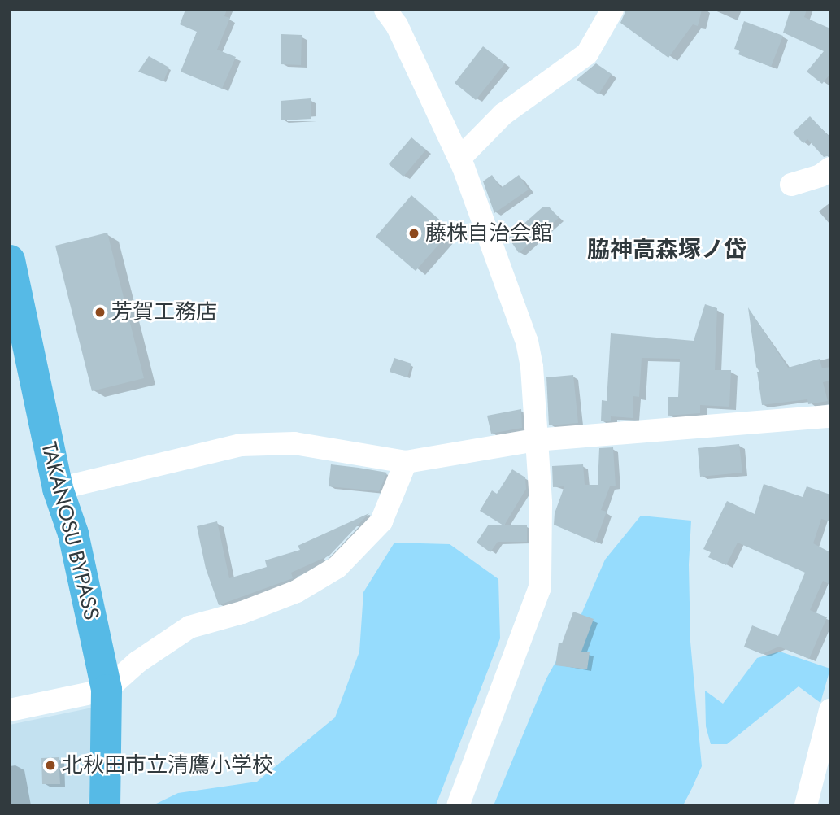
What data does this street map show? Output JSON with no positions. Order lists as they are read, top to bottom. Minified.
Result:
{"streets":{"highway":["TAKANOSU BYPASS"]},"districts":["脇神高森塚ノ岱"],"places":["藤株自治会館","芳賀工務店","北秋田市立清鷹小学校"]}
